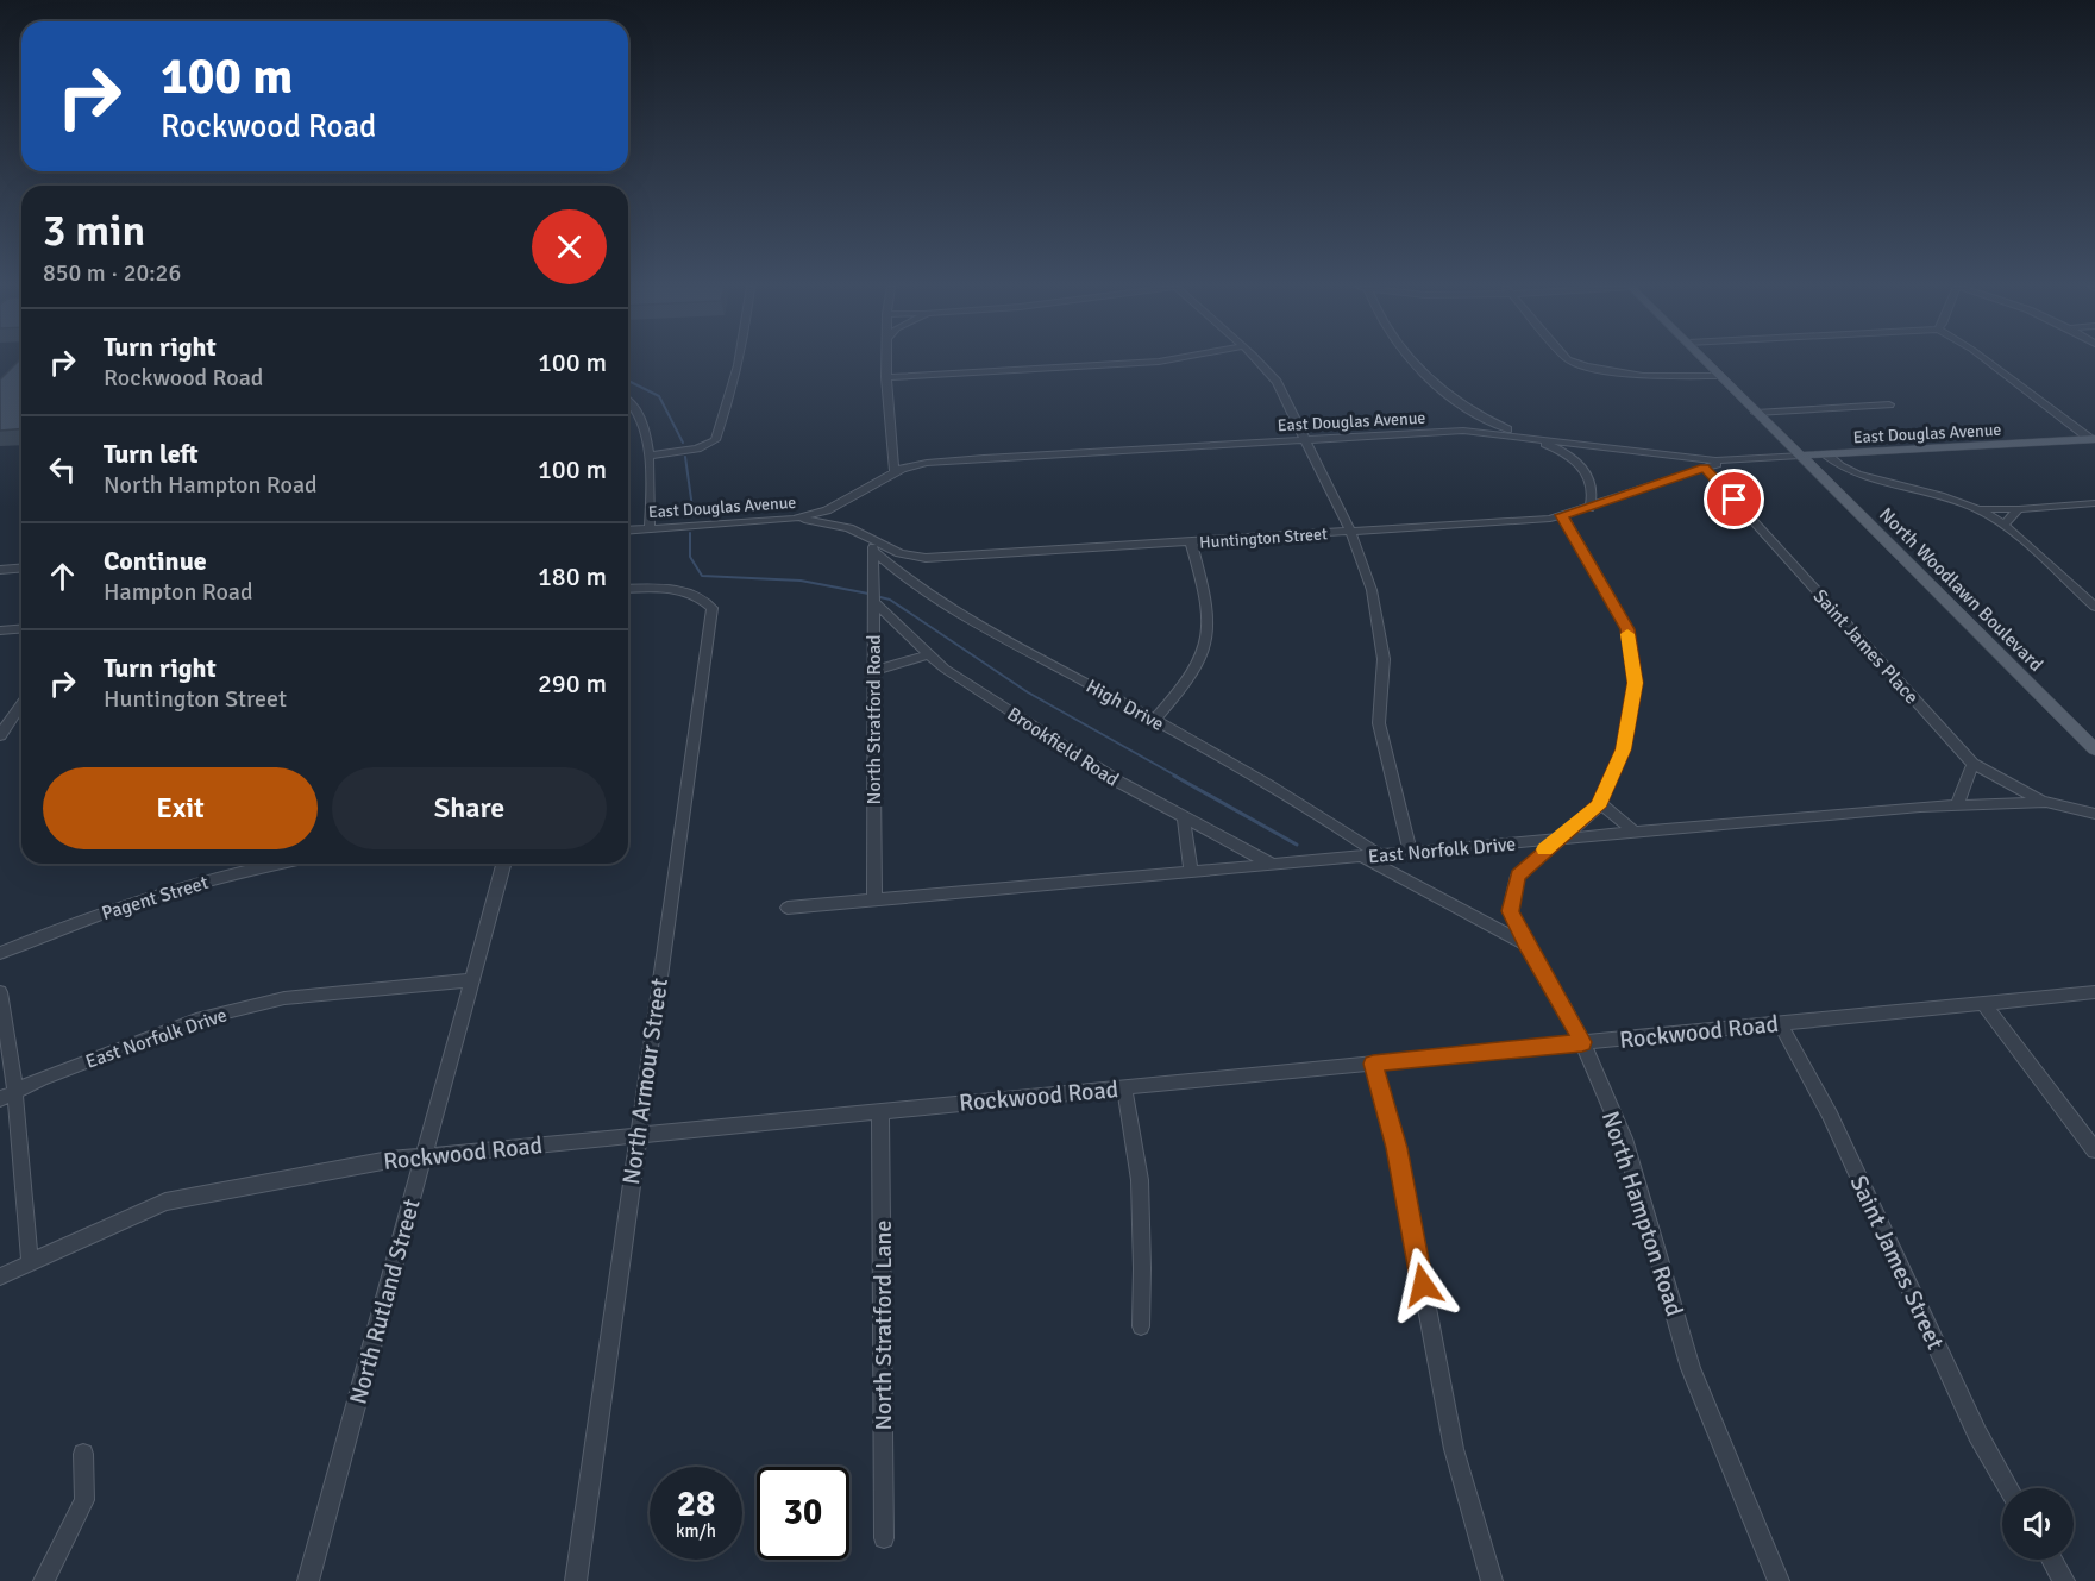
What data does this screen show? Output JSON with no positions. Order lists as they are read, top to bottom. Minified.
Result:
{"streets":{"main road":["East Douglas Avenue","North Woodlawn Boulevard"],"street":["Huntington Street","Saint James Place","High Drive","North Stratford Road","Brookfield Road","East Norfolk Drive","Pagent Street","Rockwood Road","North Armour Street","North Hampton Road","Saint James Street","North Rutland Street","North Stratford Lane"]},"crossings":[["East Douglas Avenue","Huntington Street"],["East Douglas Avenue","North Woodlawn Boulevard"],["Huntington Street","Saint James Place"],["Huntington Street","High Drive"],["Huntington Street","North Stratford Road"],["Saint James Place","East Norfolk Drive"],["High Drive","North Stratford Road"],["High Drive","East Norfolk Drive"],["North Stratford Road","Brookfield Road"],["North Stratford Road","East Norfolk Drive"],["Brookfield Road","East Norfolk Drive"],["East Norfolk Drive","North Hampton Road"],["East Norfolk Drive","North Rutland Street"],["Rockwood Road","North Armour Street"],["Rockwood Road","North Hampton Road"],["Rockwood Road","Saint James Street"],["Rockwood Road","North Rutland Street"],["Rockwood Road","North Stratford Lane"]],"page":{"turn":["100 m","Rockwood Road"],"heading":["3 min","850 m · 20:26"],"list":[{"name":"Turn right","note":"Rockwood Road","value":"100 m"},{"name":"Turn left","note":"North Hampton Road","value":"100 m"},{"name":"Continue","note":"Hampton Road","value":"180 m"},{"name":"Turn right","note":"Huntington Street","value":"290 m"}],"buttons":["Exit","Share"],"speed":"28 km/h","limit":"30"}}
